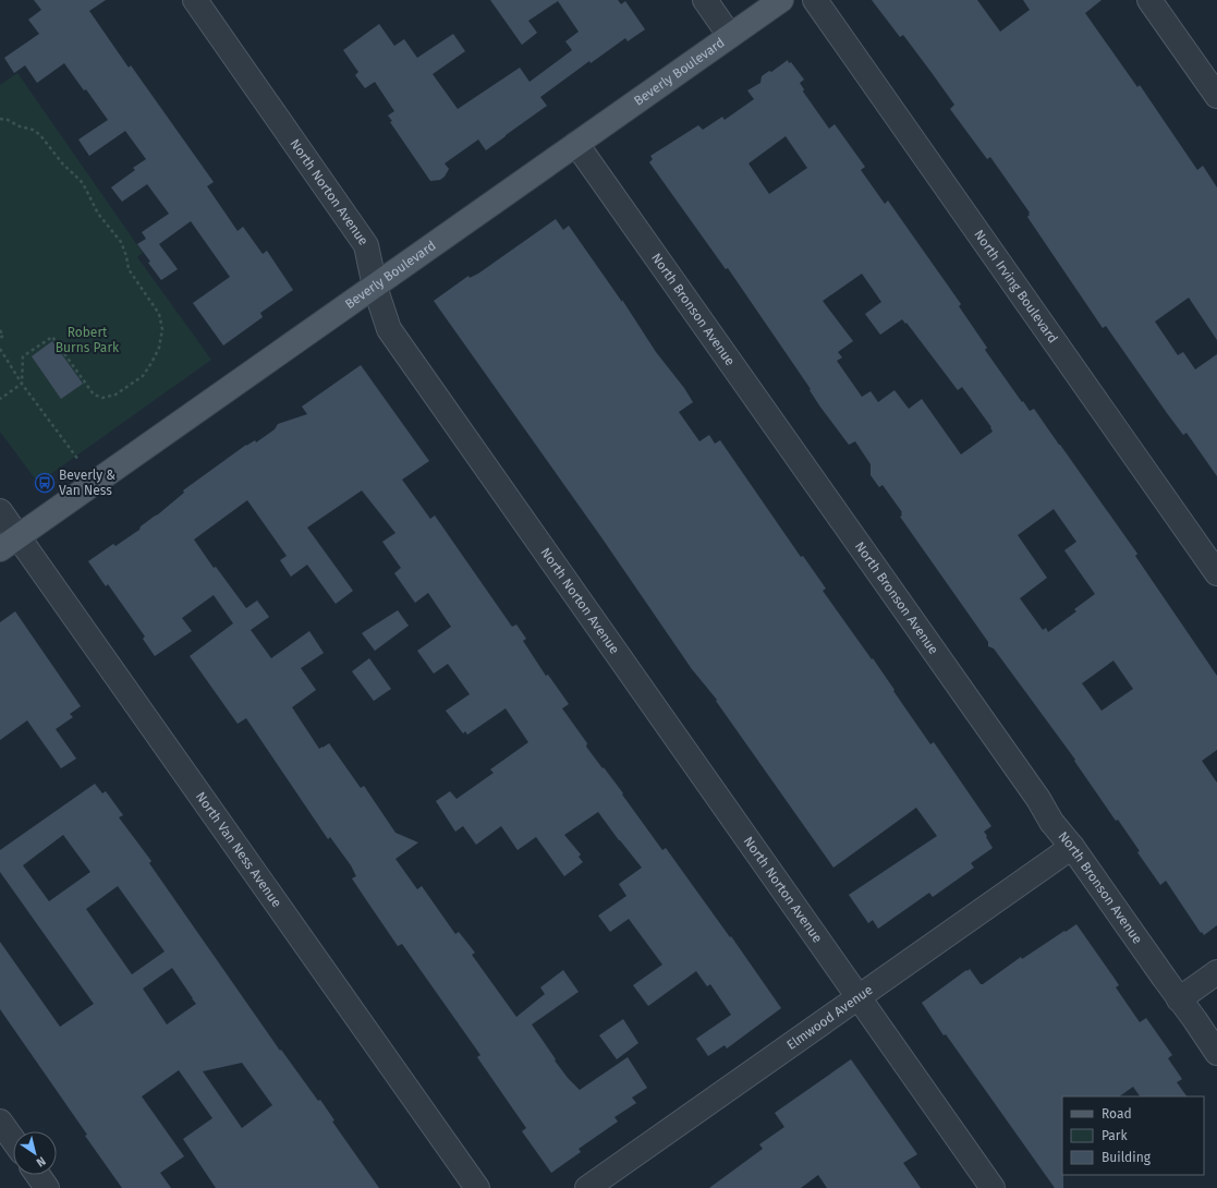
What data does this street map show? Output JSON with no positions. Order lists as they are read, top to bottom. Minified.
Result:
{"streets":{"main road":["Beverly Boulevard"],"street":["North Norton Avenue","North Irving Boulevard","North Bronson Avenue","North Van Ness Avenue","Elmwood Avenue"]},"crossings":[["Beverly Boulevard","North Norton Avenue"],["Beverly Boulevard","North Bronson Avenue"],["Beverly Boulevard","North Van Ness Avenue"],["North Norton Avenue","Elmwood Avenue"],["North Bronson Avenue","Elmwood Avenue"]],"parks":["Robert Burns Park"],"places":{"bus stop":["Beverly & Van Ness"]},"legend":["Road","Park","Building"],"north":"bottom right"}
